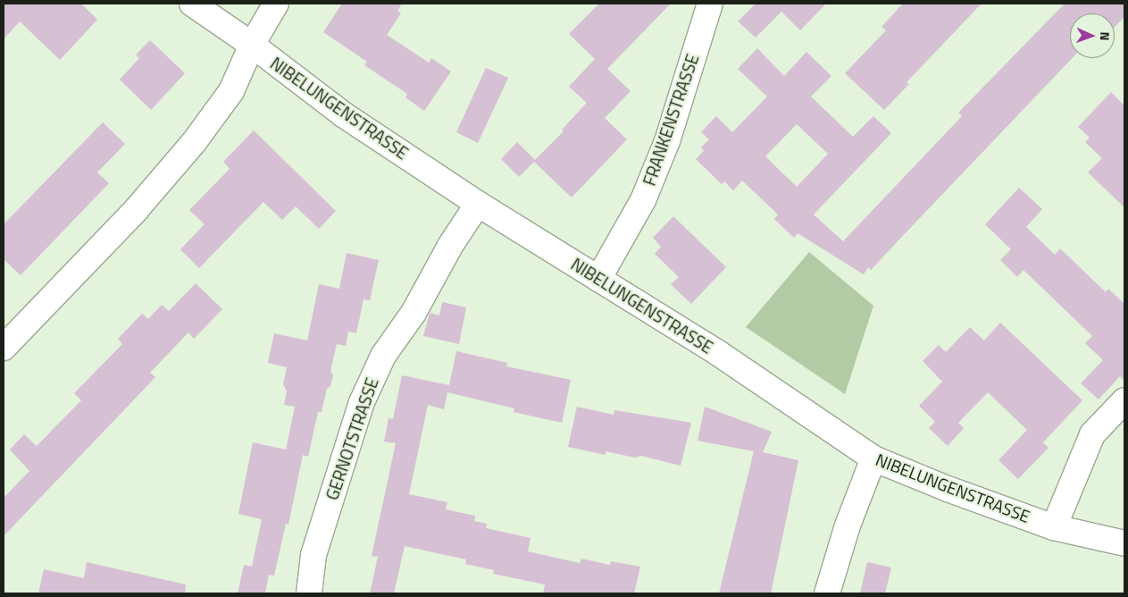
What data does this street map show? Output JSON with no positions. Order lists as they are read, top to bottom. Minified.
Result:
{"streets":{"street":["NIBELUNGENSTRASSE","FRANKENSTRASSE","GERNOTSTRASSE"]},"crossings":[["NIBELUNGENSTRASSE","FRANKENSTRASSE"],["NIBELUNGENSTRASSE","GERNOTSTRASSE"]],"north":"right"}
